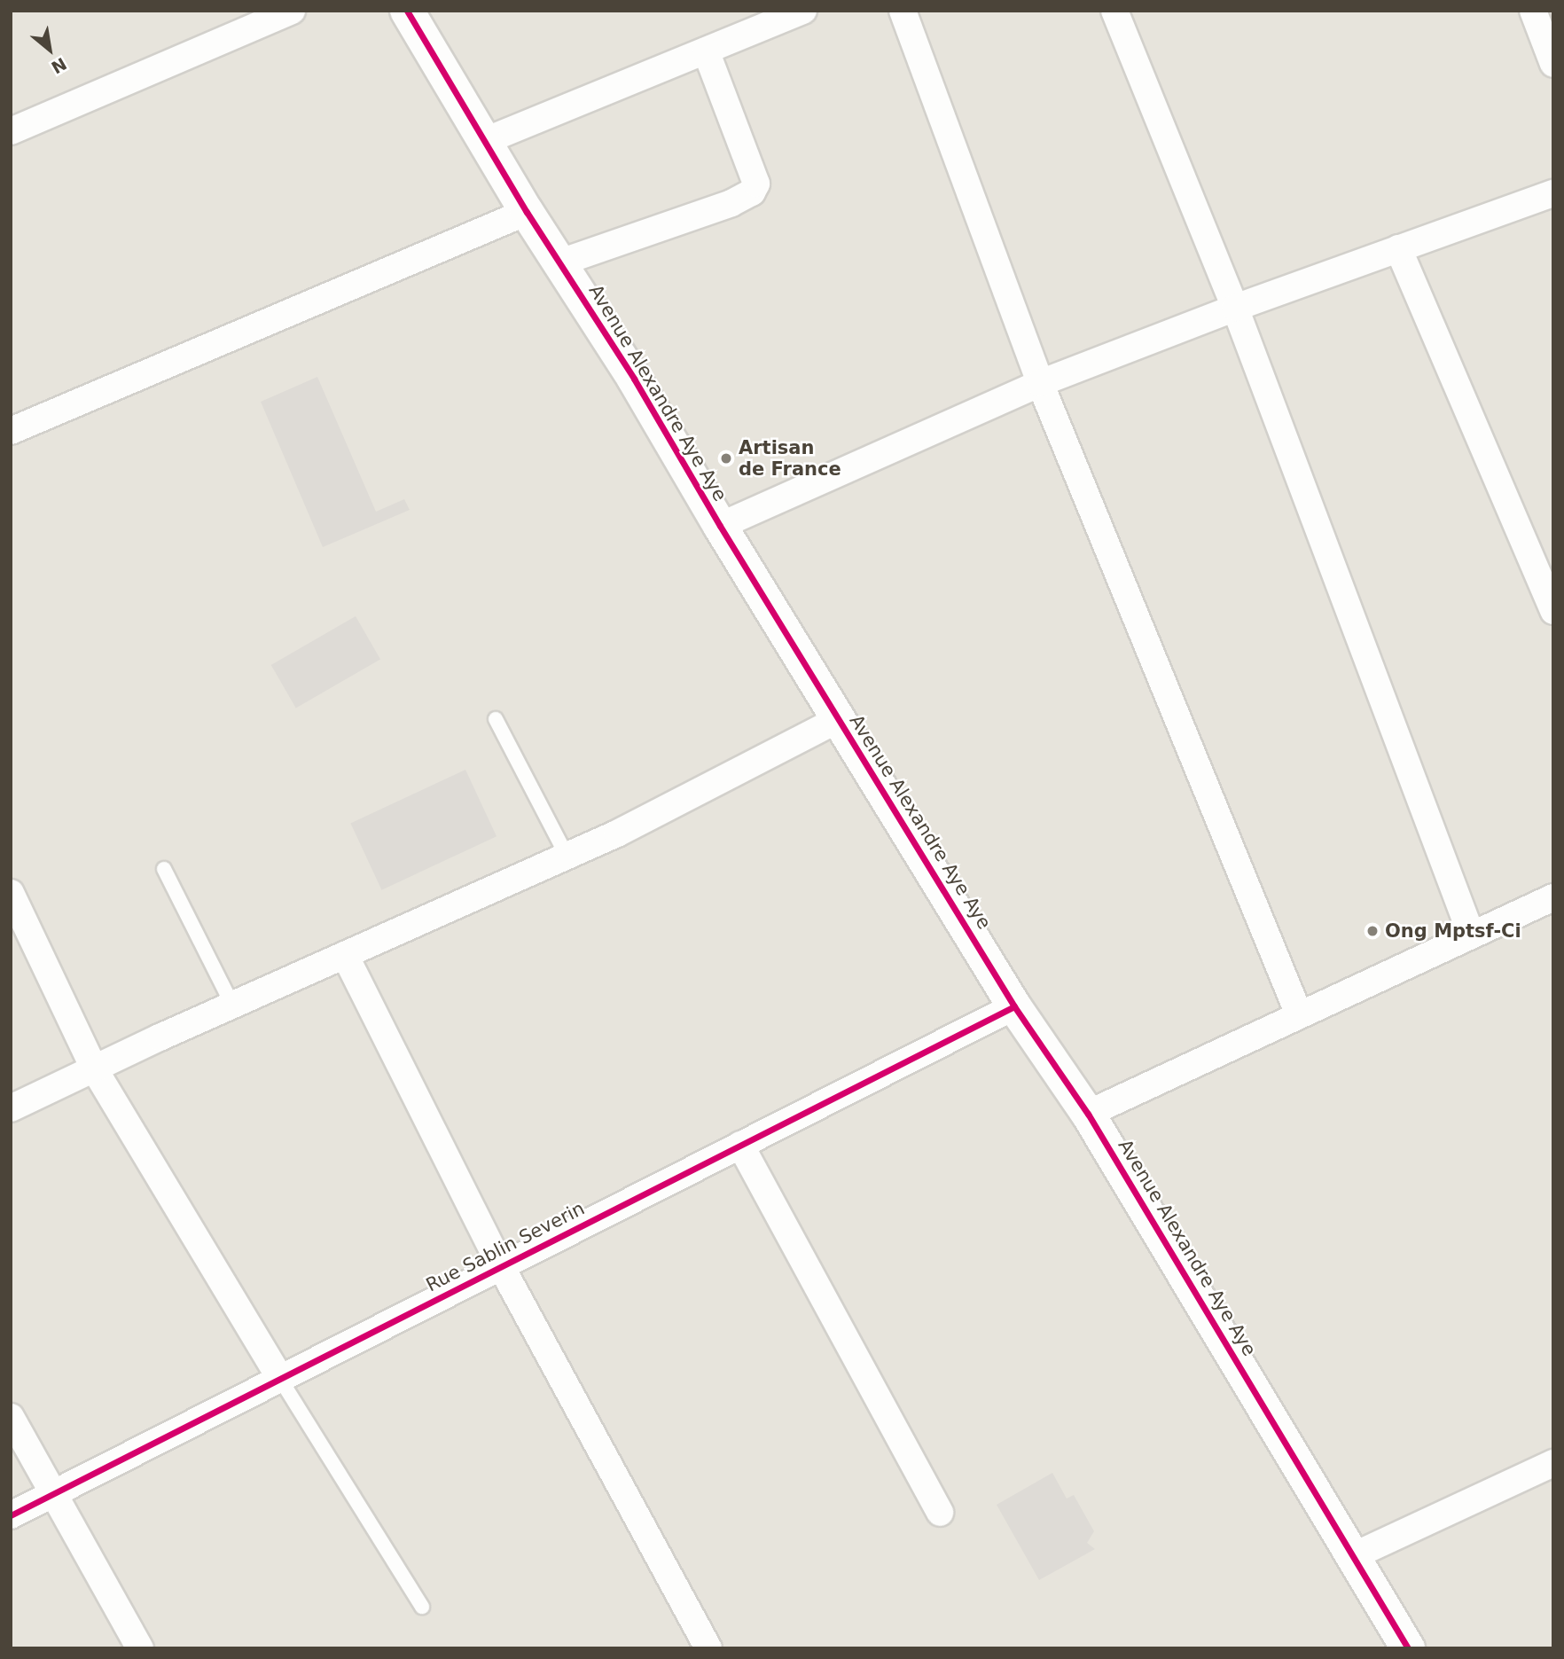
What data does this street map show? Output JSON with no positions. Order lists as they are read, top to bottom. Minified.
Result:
{"streets":{"street":["Avenue Alexandre Aye Aye","Rue Sablin Severin"]},"crossings":[["Avenue Alexandre Aye Aye","Rue Sablin Severin"]],"places":["Artisan de France","Ong Mptsf-Ci"],"north":"bottom right"}
